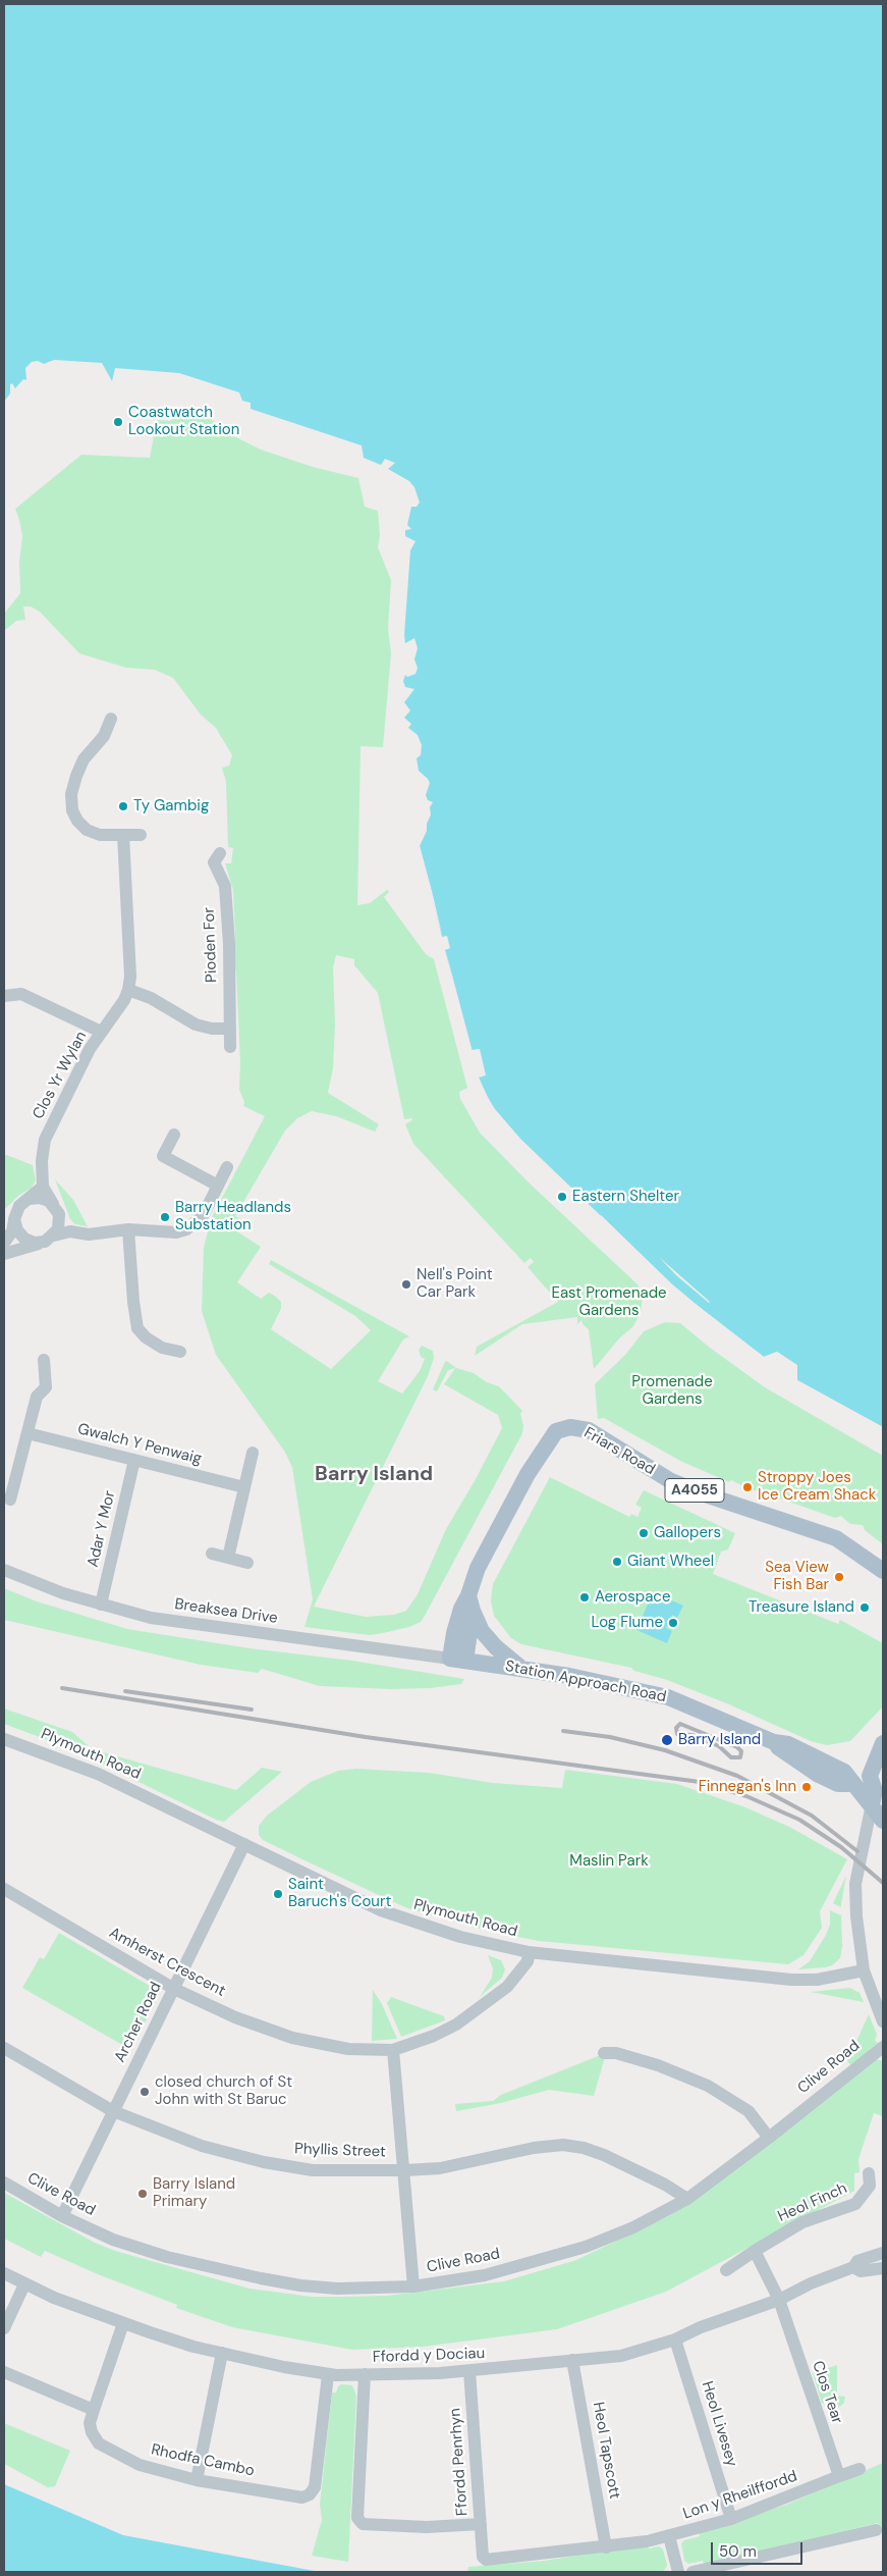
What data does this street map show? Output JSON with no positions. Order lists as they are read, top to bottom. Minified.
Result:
{"streets":{"main road":["Friars Road","A4055","Station Approach Road"],"street":["Pioden For","Clos Yr Wylan","Gwalch Y Penwaig","Adar Y Mor","Breaksea Drive","Plymouth Road","Amherst Crescent","Archer Road","Clive Road","Phyllis Street","Heol Finch","Ffordd y Dociau","Clos Tear","Heol Livesey","Heol Tapscott","Rhodfa Cambo","Ffordd Penrhyn","Lon y Rheilffordd"]},"crossings":[["Gwalch Y Penwaig","Adar Y Mor"],["Friars Road","Breaksea Drive"],["Friars Road","Station Approach Road"],["Adar Y Mor","Breaksea Drive"],["Breaksea Drive","Station Approach Road"],["Plymouth Road","Amherst Crescent"],["Plymouth Road","Archer Road"],["Amherst Crescent","Archer Road"],["Archer Road","Clive Road"],["Archer Road","Phyllis Street"],["Clive Road","Phyllis Street"],["Ffordd y Dociau","Clos Tear"],["Ffordd y Dociau","Heol Livesey"],["Ffordd y Dociau","Heol Tapscott"],["Ffordd y Dociau","Rhodfa Cambo"],["Ffordd y Dociau","Ffordd Penrhyn"],["Clos Tear","Lon y Rheilffordd"],["Heol Livesey","Lon y Rheilffordd"],["Heol Tapscott","Lon y Rheilffordd"],["Ffordd Penrhyn","Lon y Rheilffordd"]],"districts":["Barry Island"],"parks":["East Promenade Gardens","Promenade Gardens","Maslin Park"],"places":["Coastwatch Lookout Station","Ty Gambig","Eastern Shelter","Barry Headlands Substation","Nell's Point Car Park","Stroppy Joes Ice Cream Shack","Gallopers","Giant Wheel","Sea View Fish Bar","Aerospace","Treasure Island","Log Flume","Barry Island","Finnegan's Inn","Saint Baruch's Court","closed church of St John with St Baruc","Barry Island Primary"],"scale_bar":"50 m"}
